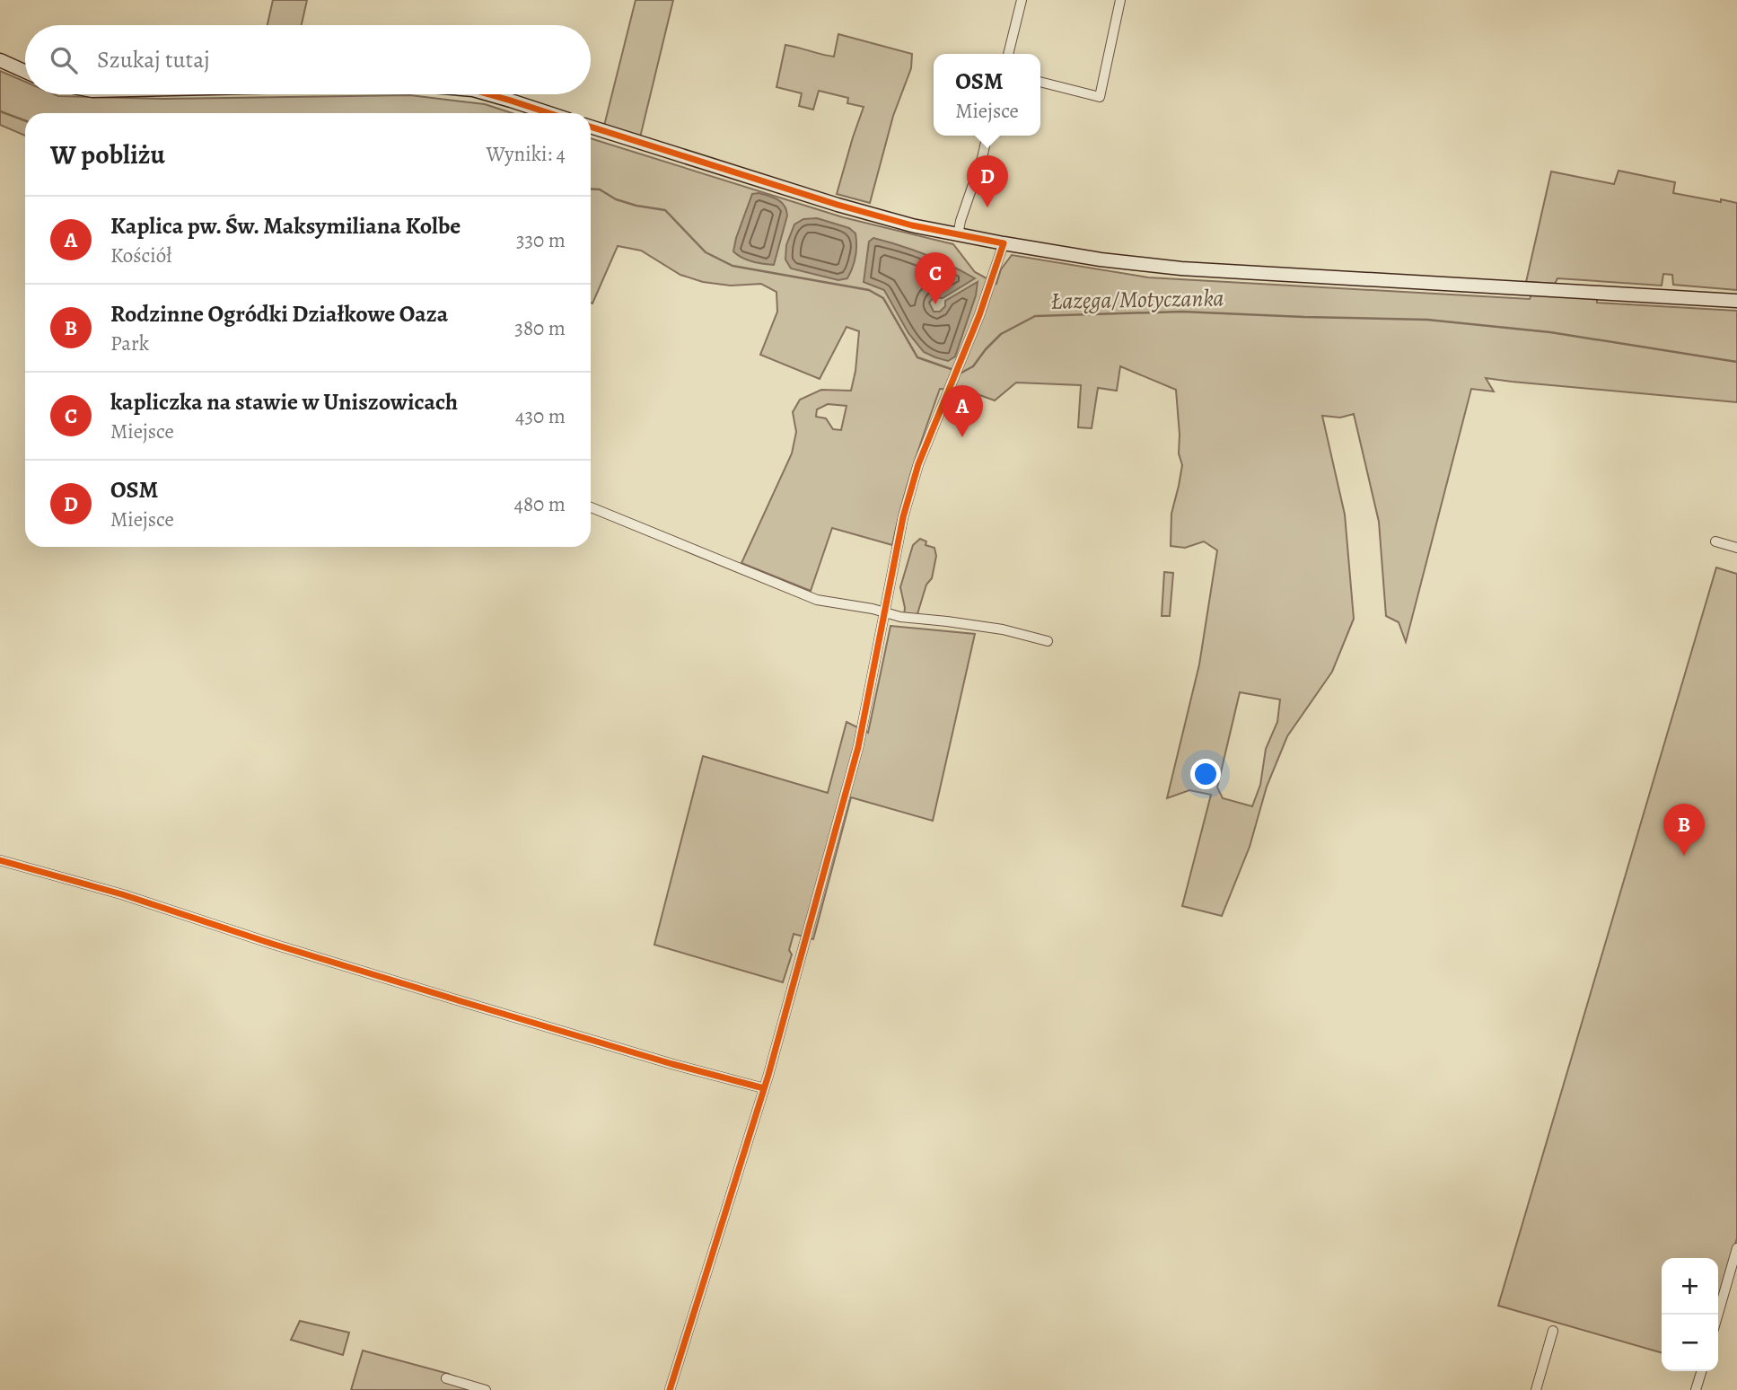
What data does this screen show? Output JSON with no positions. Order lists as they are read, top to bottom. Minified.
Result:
{"water":["Łazęga/Motyczanka"],"page":{"search":"Szukaj tutaj","popup":["OSM","Miejsce"],"heading":["W pobliżu","Wyniki: 4"],"pins":["D","C","A","B"],"list":[{"mark":"A","name":"Kaplica pw. Św. Maksymiliana Kolbe","note":"Kościół","value":"330 m"},{"mark":"B","name":"Rodzinne Ogródki Działkowe Oaza","note":"Park","value":"380 m"},{"mark":"C","name":"kapliczka na stawie w Uniszowicach","note":"Miejsce","value":"430 m"},{"mark":"D","name":"OSM","note":"Miejsce","value":"480 m"}],"map_buttons":["+","−"]}}
